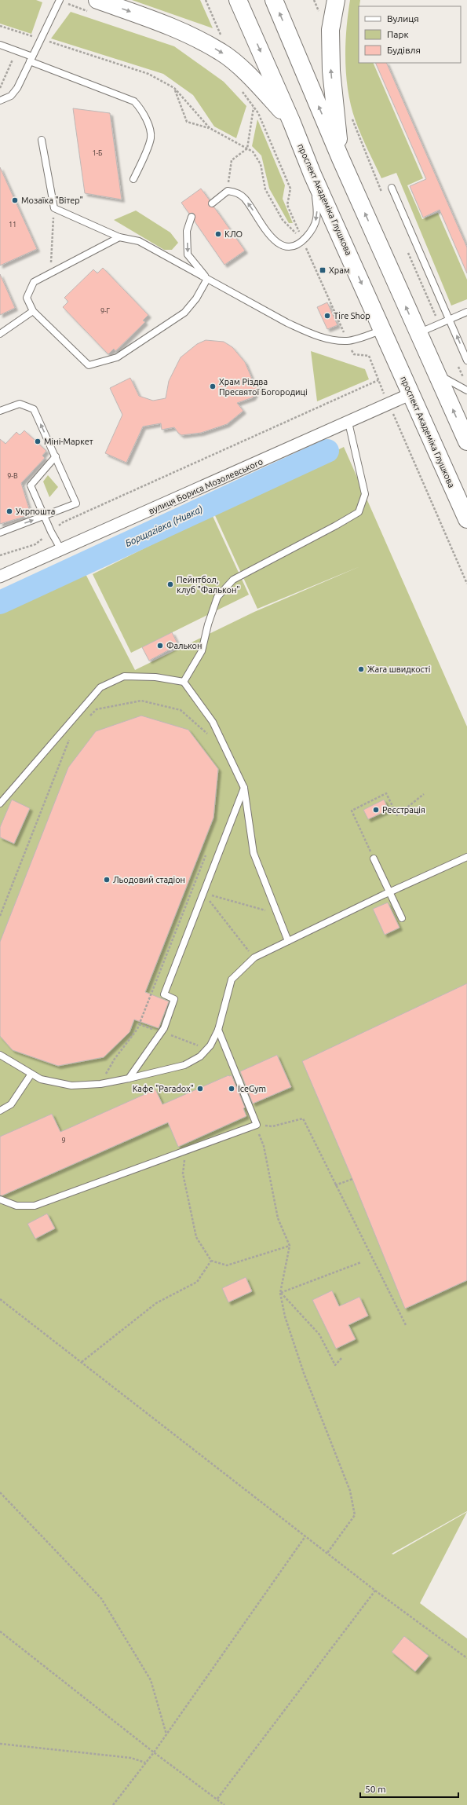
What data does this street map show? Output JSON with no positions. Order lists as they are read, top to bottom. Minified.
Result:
{"streets":{"highway":["проспект Академіка Глушкова"],"street":["вулиця Бориса Мозолевського"]},"crossings":[["проспект Академіка Глушкова","вулиця Бориса Мозолевського"]],"water":["Борщагівка (Нивка)"],"places":{"other":["Мозаїка \"Вітер\"","КЛО","Tire Shop","Храм Різдва Пресвятої Богородиці","Міні-Маркет","Укрпошта","Пейнтбол, клуб \"Фалькон\"","Фалькон","Жага швидкості","Реєстрація","Льодовий стадіон","Кафе \"Paradox\"","IceGym"],"transit":["Храм"]},"house_numbers":["1-Б","11","9-Г","9-В","9"],"legend":["Вулиця","Парк","Будівля"],"scale_bar":"50 m"}
